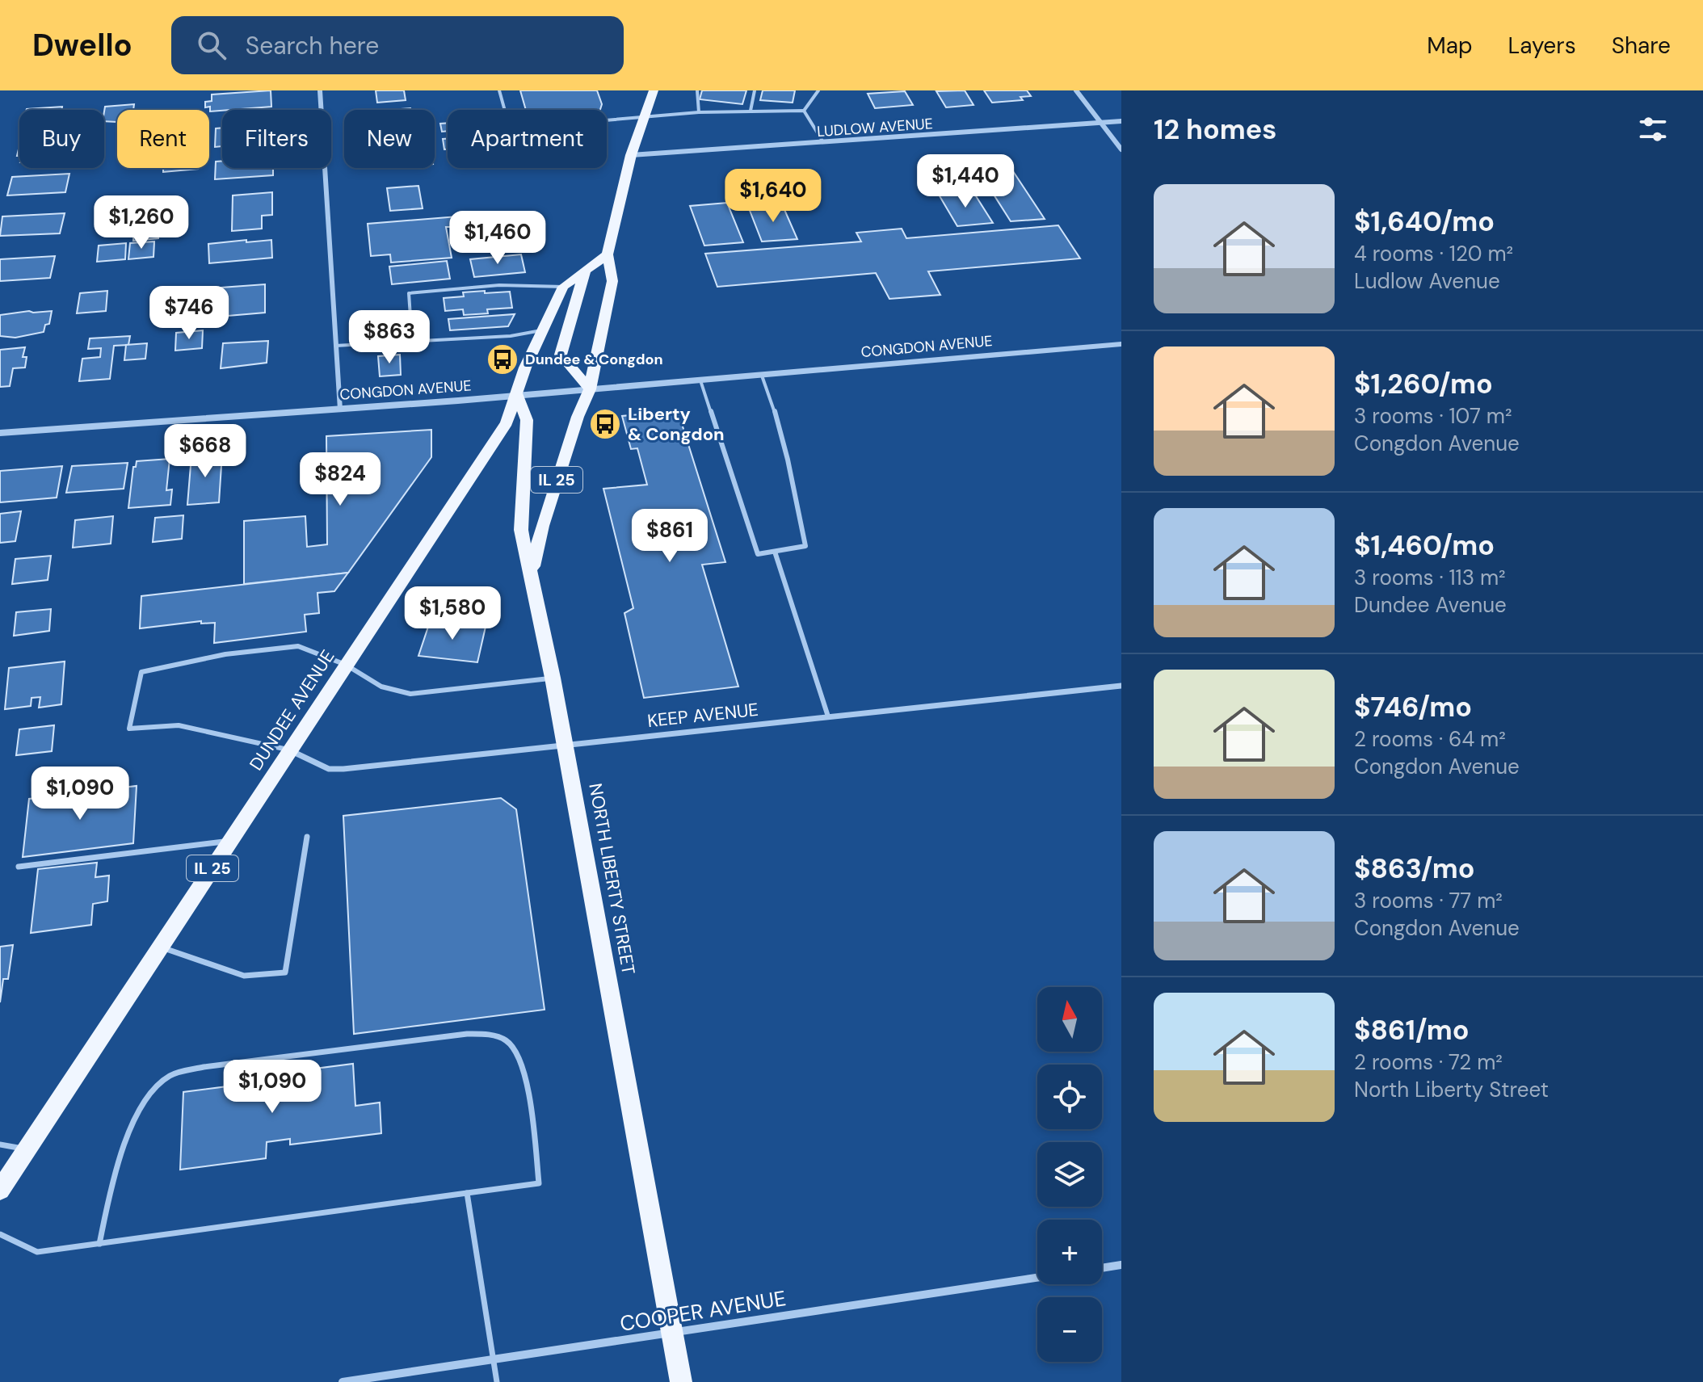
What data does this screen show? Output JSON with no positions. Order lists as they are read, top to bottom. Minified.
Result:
{"streets":{"main road":["IL 25","DUNDEE AVENUE","NORTH LIBERTY STREET"],"street":["LUDLOW AVENUE","CONGDON AVENUE","KEEP AVENUE","COOPER AVENUE"]},"crossings":[["LUDLOW AVENUE","IL 25"],["CONGDON AVENUE","IL 25"],["CONGDON AVENUE","DUNDEE AVENUE"],["CONGDON AVENUE","NORTH LIBERTY STREET"],["IL 25","DUNDEE AVENUE"],["IL 25","NORTH LIBERTY STREET"],["DUNDEE AVENUE","KEEP AVENUE"],["KEEP AVENUE","NORTH LIBERTY STREET"],["NORTH LIBERTY STREET","COOPER AVENUE"]],"places":{"bus stop":["Dundee & Congdon","Liberty & Congdon"]},"north":"top","page":{"header":"Dwello","search":"Search here","nav":["Map","Layers","Share"],"heading":"12 homes","chip":["Buy","Rent","Filters","New","Apartment"],"price":["$1,440","$1,640","$1,260","$1,460","$746","$863","$668","$824","$861","$1,580","$1,090","$1,090"],"list":[{"name":"$1,640/mo","note":"4 rooms · 120 m² · Ludlow Avenue"},{"name":"$1,260/mo","note":"3 rooms · 107 m² · Congdon Avenue"},{"name":"$1,460/mo","note":"3 rooms · 113 m² · Dundee Avenue"},{"name":"$746/mo","note":"2 rooms · 64 m² · Congdon Avenue"},{"name":"$863/mo","note":"3 rooms · 77 m² · Congdon Avenue"},{"name":"$861/mo","note":"2 rooms · 72 m² · North Liberty Street"}],"map_buttons":["+","−"]}}
